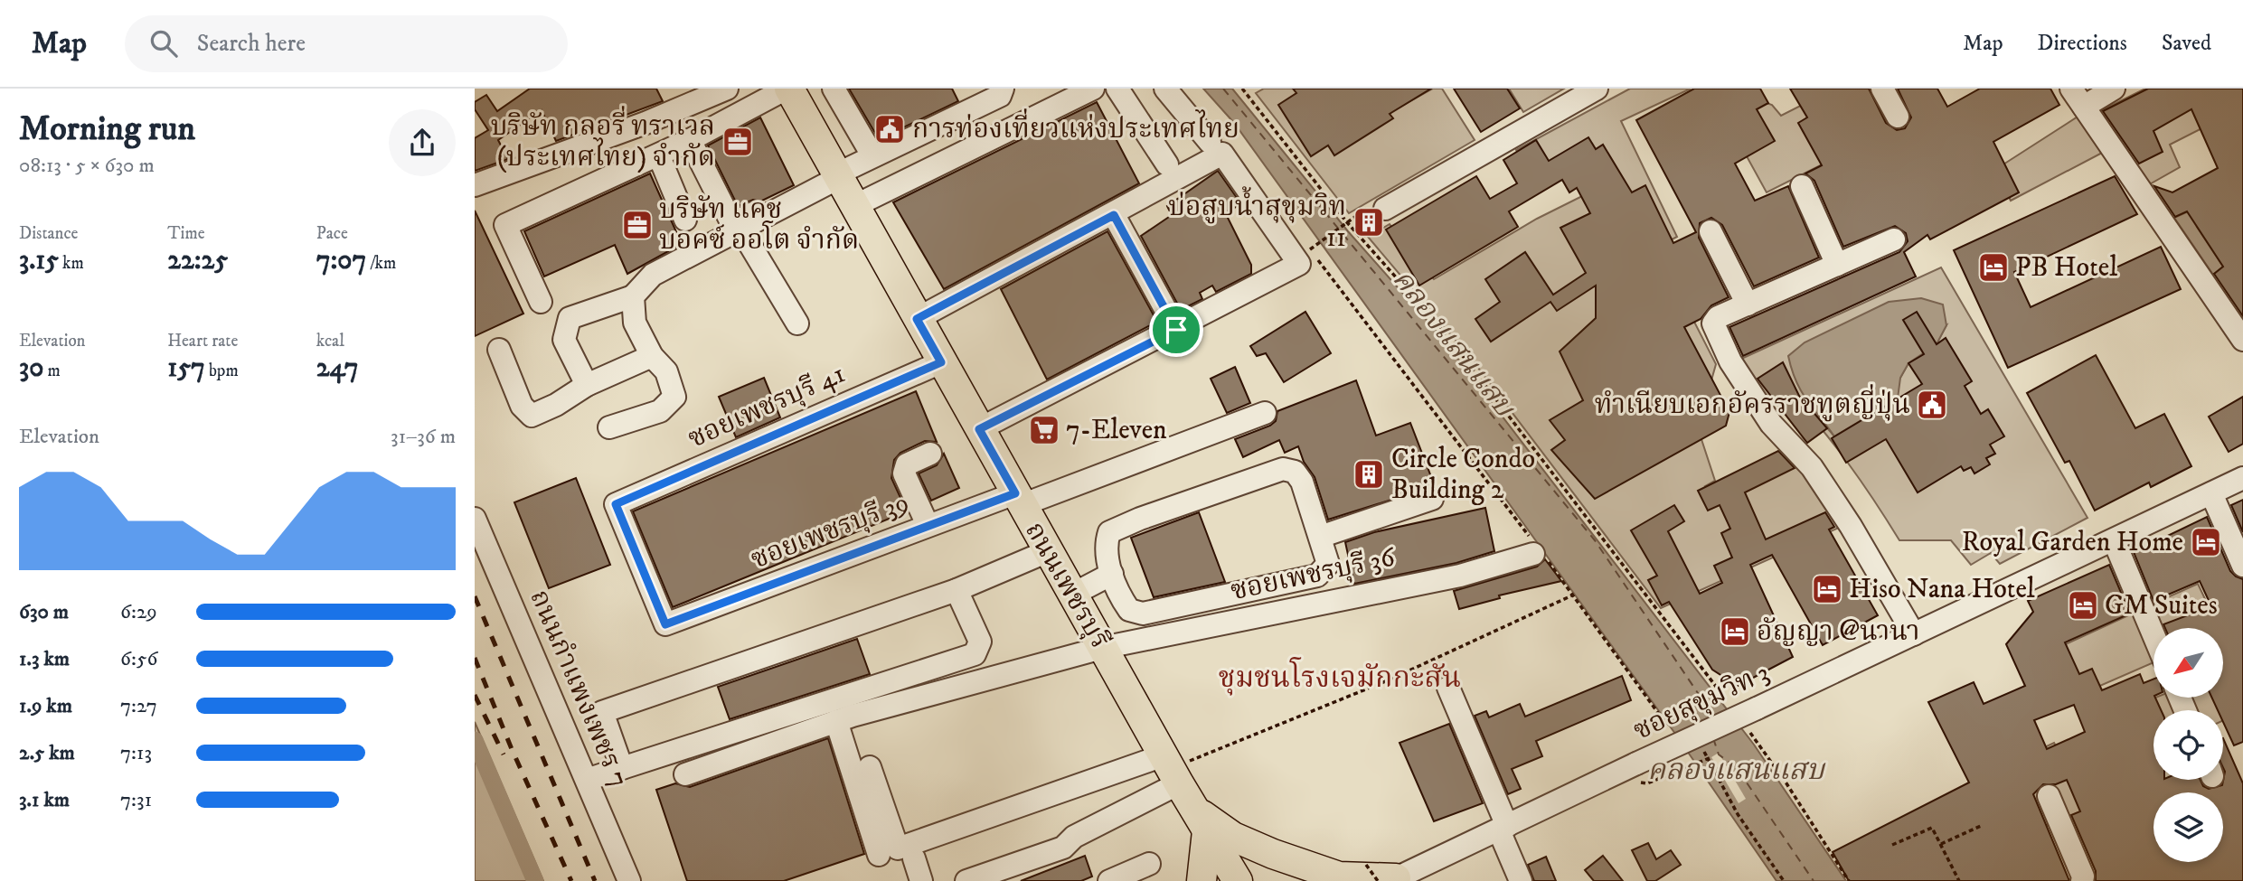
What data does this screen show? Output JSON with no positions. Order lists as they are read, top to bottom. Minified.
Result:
{"streets":{"main road":["ถนนเพชรบุรี"],"street":["ซอยเพชรบุรี 41","ซอยเพชรบุรี 39","ซอยเพชรบุรี 36","ถนนกำแพงเพชร 7","ซอยสุขุมวิท 3"]},"crossings":[["ซอยเพชรบุรี 41","ซอยเพชรบุรี 39"],["ซอยเพชรบุรี 41","ถนนเพชรบุรี"],["ซอยเพชรบุรี 39","ถนนเพชรบุรี"],["ซอยเพชรบุรี 36","ถนนเพชรบุรี"]],"districts":["ชุมชนโรงเจมักกะสัน"],"water":["คลองแสนแสบ"],"places":{"public building":["การท่องเที่ยวแห่งประเทศไทย","ทำเนียบเอกอัครราชทูตญี่ปุ่น"],"office":["บริษัท กลอรี่ ทราเวล (ประเทศไทย) จำกัด","บริษัท แคช บอคซ์ ออโต จำกัด"],"building":["บ่อสูบน้ำสุขุมวิท 11","Circle Condo Building 2"],"hotel":["PB Hotel","Royal Garden Home","Hiso Nana Hotel","GM Suites","อัญญา @นานา"],"supermarket":["7-Eleven"]},"north":"bottom left","page":{"header":"Map","search":"Search here","nav":["Map","Directions","Saved"],"heading":["Morning run","08:13 · 5 × 630 m"],"stats":[["Distance","3.15 km"],["Time","22:25"],["Pace","7:07 /km"],["Elevation","30 m"],["Heart rate","157 bpm"],["kcal","247"]],"chart":["Elevation","31–36 m"],"list":[{"name":"630 m","note":"6:29"},{"name":"1.3 km","note":"6:56"},{"name":"1.9 km","note":"7:27"},{"name":"2.5 km","note":"7:13"},{"name":"3.1 km","note":"7:31"}]}}
